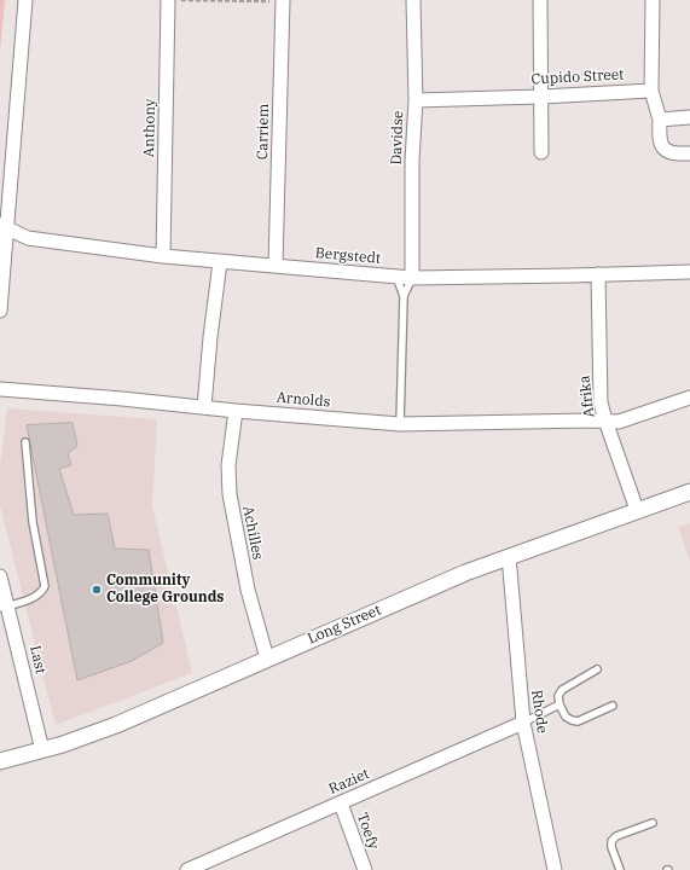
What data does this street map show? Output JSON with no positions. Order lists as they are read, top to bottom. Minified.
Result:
{"streets":{"street":["Cupido Street","Anthony","Carriem","Davidse","Bergstedt","Afrika","Arnolds","Achilles","Long Street","Last","Rhode","Raziet","Toefy"]},"crossings":[["Cupido Street","Davidse"],["Anthony","Bergstedt"],["Carriem","Bergstedt"],["Davidse","Bergstedt"],["Bergstedt","Afrika"],["Afrika","Arnolds"],["Afrika","Long Street"],["Arnolds","Achilles"],["Achilles","Long Street"],["Long Street","Last"],["Long Street","Rhode"],["Rhode","Raziet"],["Raziet","Toefy"]],"places":["Community College Grounds"]}
